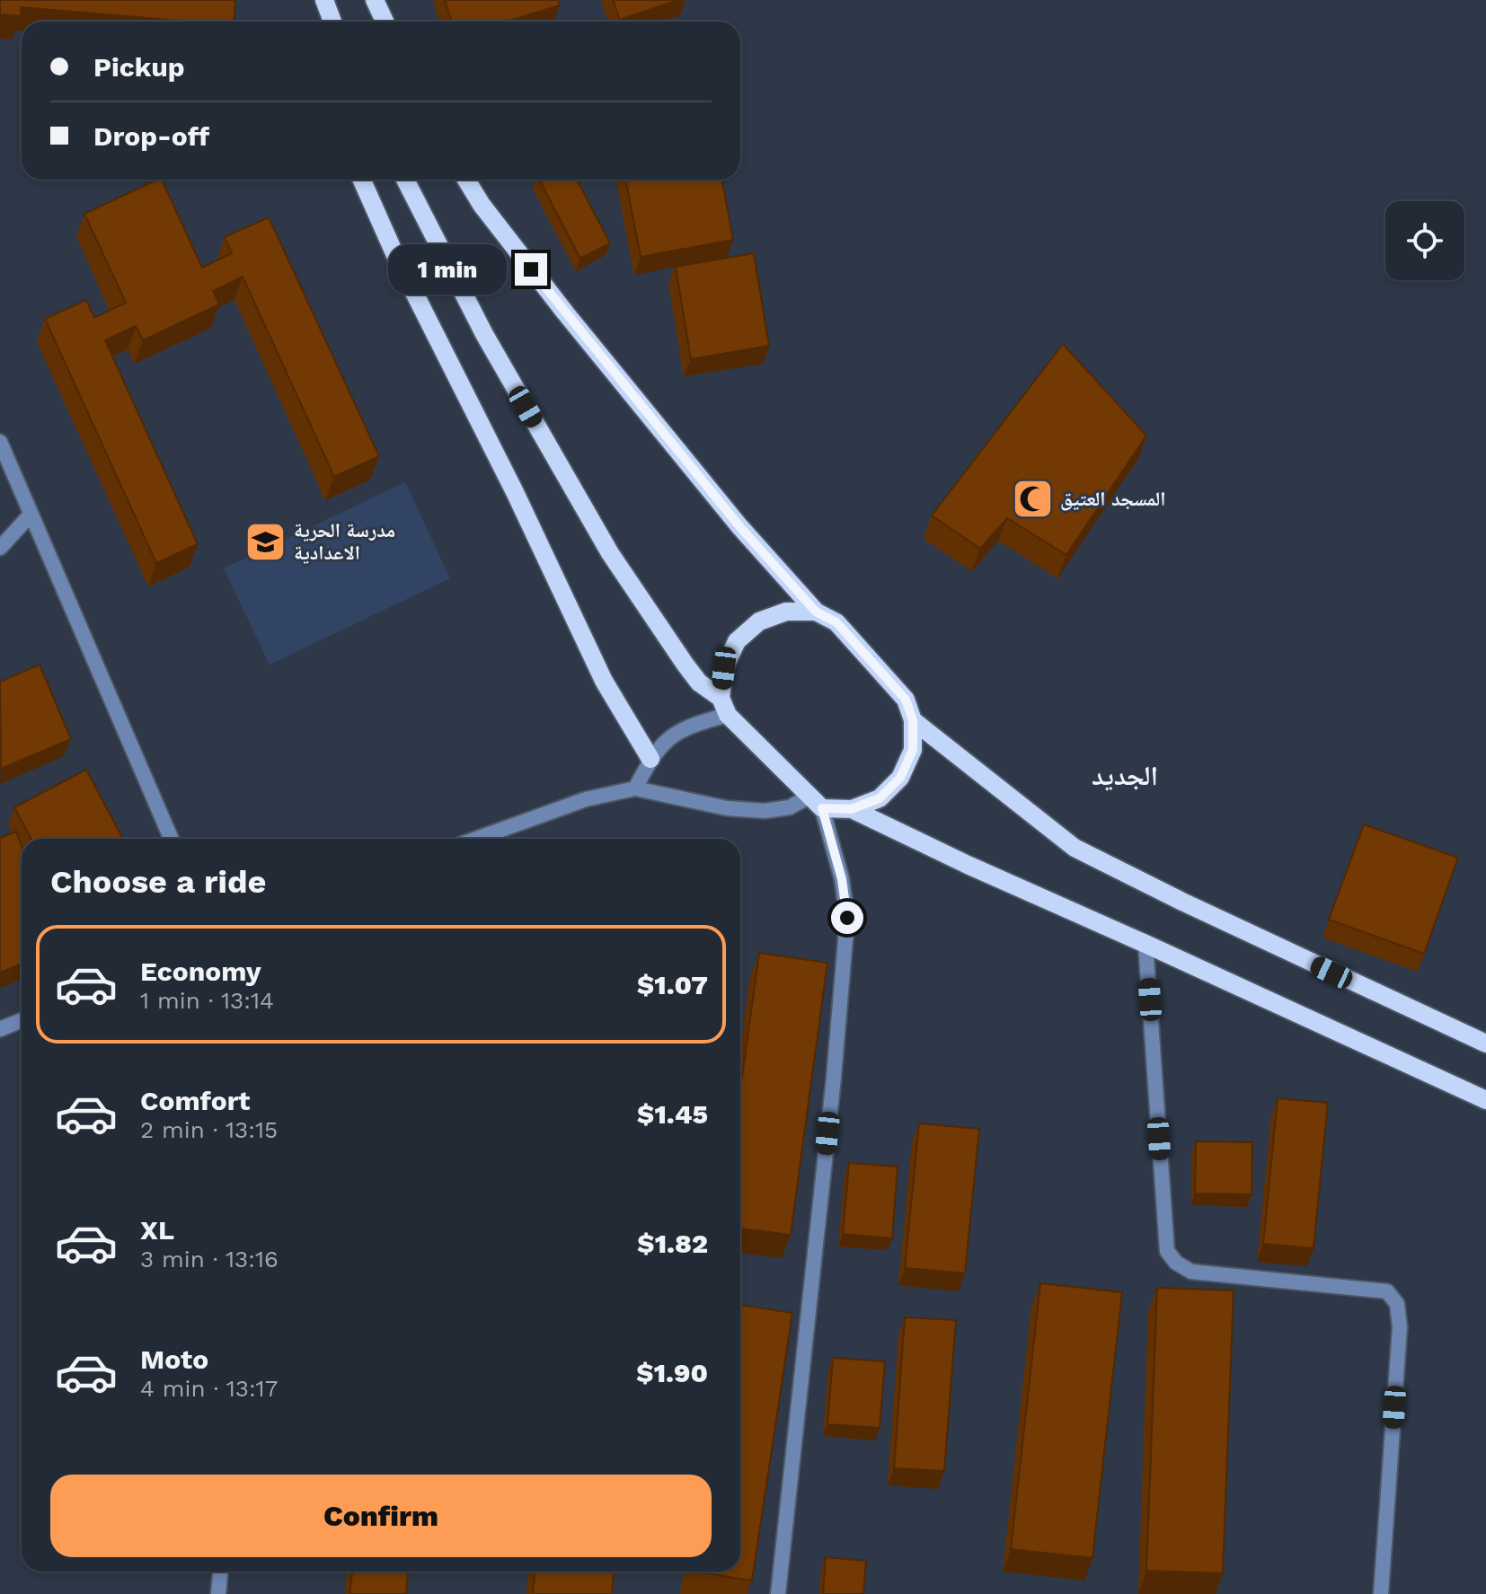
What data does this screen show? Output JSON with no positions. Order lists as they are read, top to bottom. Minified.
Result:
{"districts":["الجديد"],"places":{"mosque":["المسجد العتيق"],"school or university":["مدرسة الحرية الاعدادية"]},"page":{"banner":["Pickup","Drop-off"],"bubble":"1 min","heading":"Choose a ride","list":[{"name":"Economy","note":"1 min · 13:14","value":"$1.07"},{"name":"Comfort","note":"2 min · 13:15","value":"$1.45"},{"name":"XL","note":"3 min · 13:16","value":"$1.82"},{"name":"Moto","note":"4 min · 13:17","value":"$1.90"}],"buttons":"Confirm"}}
